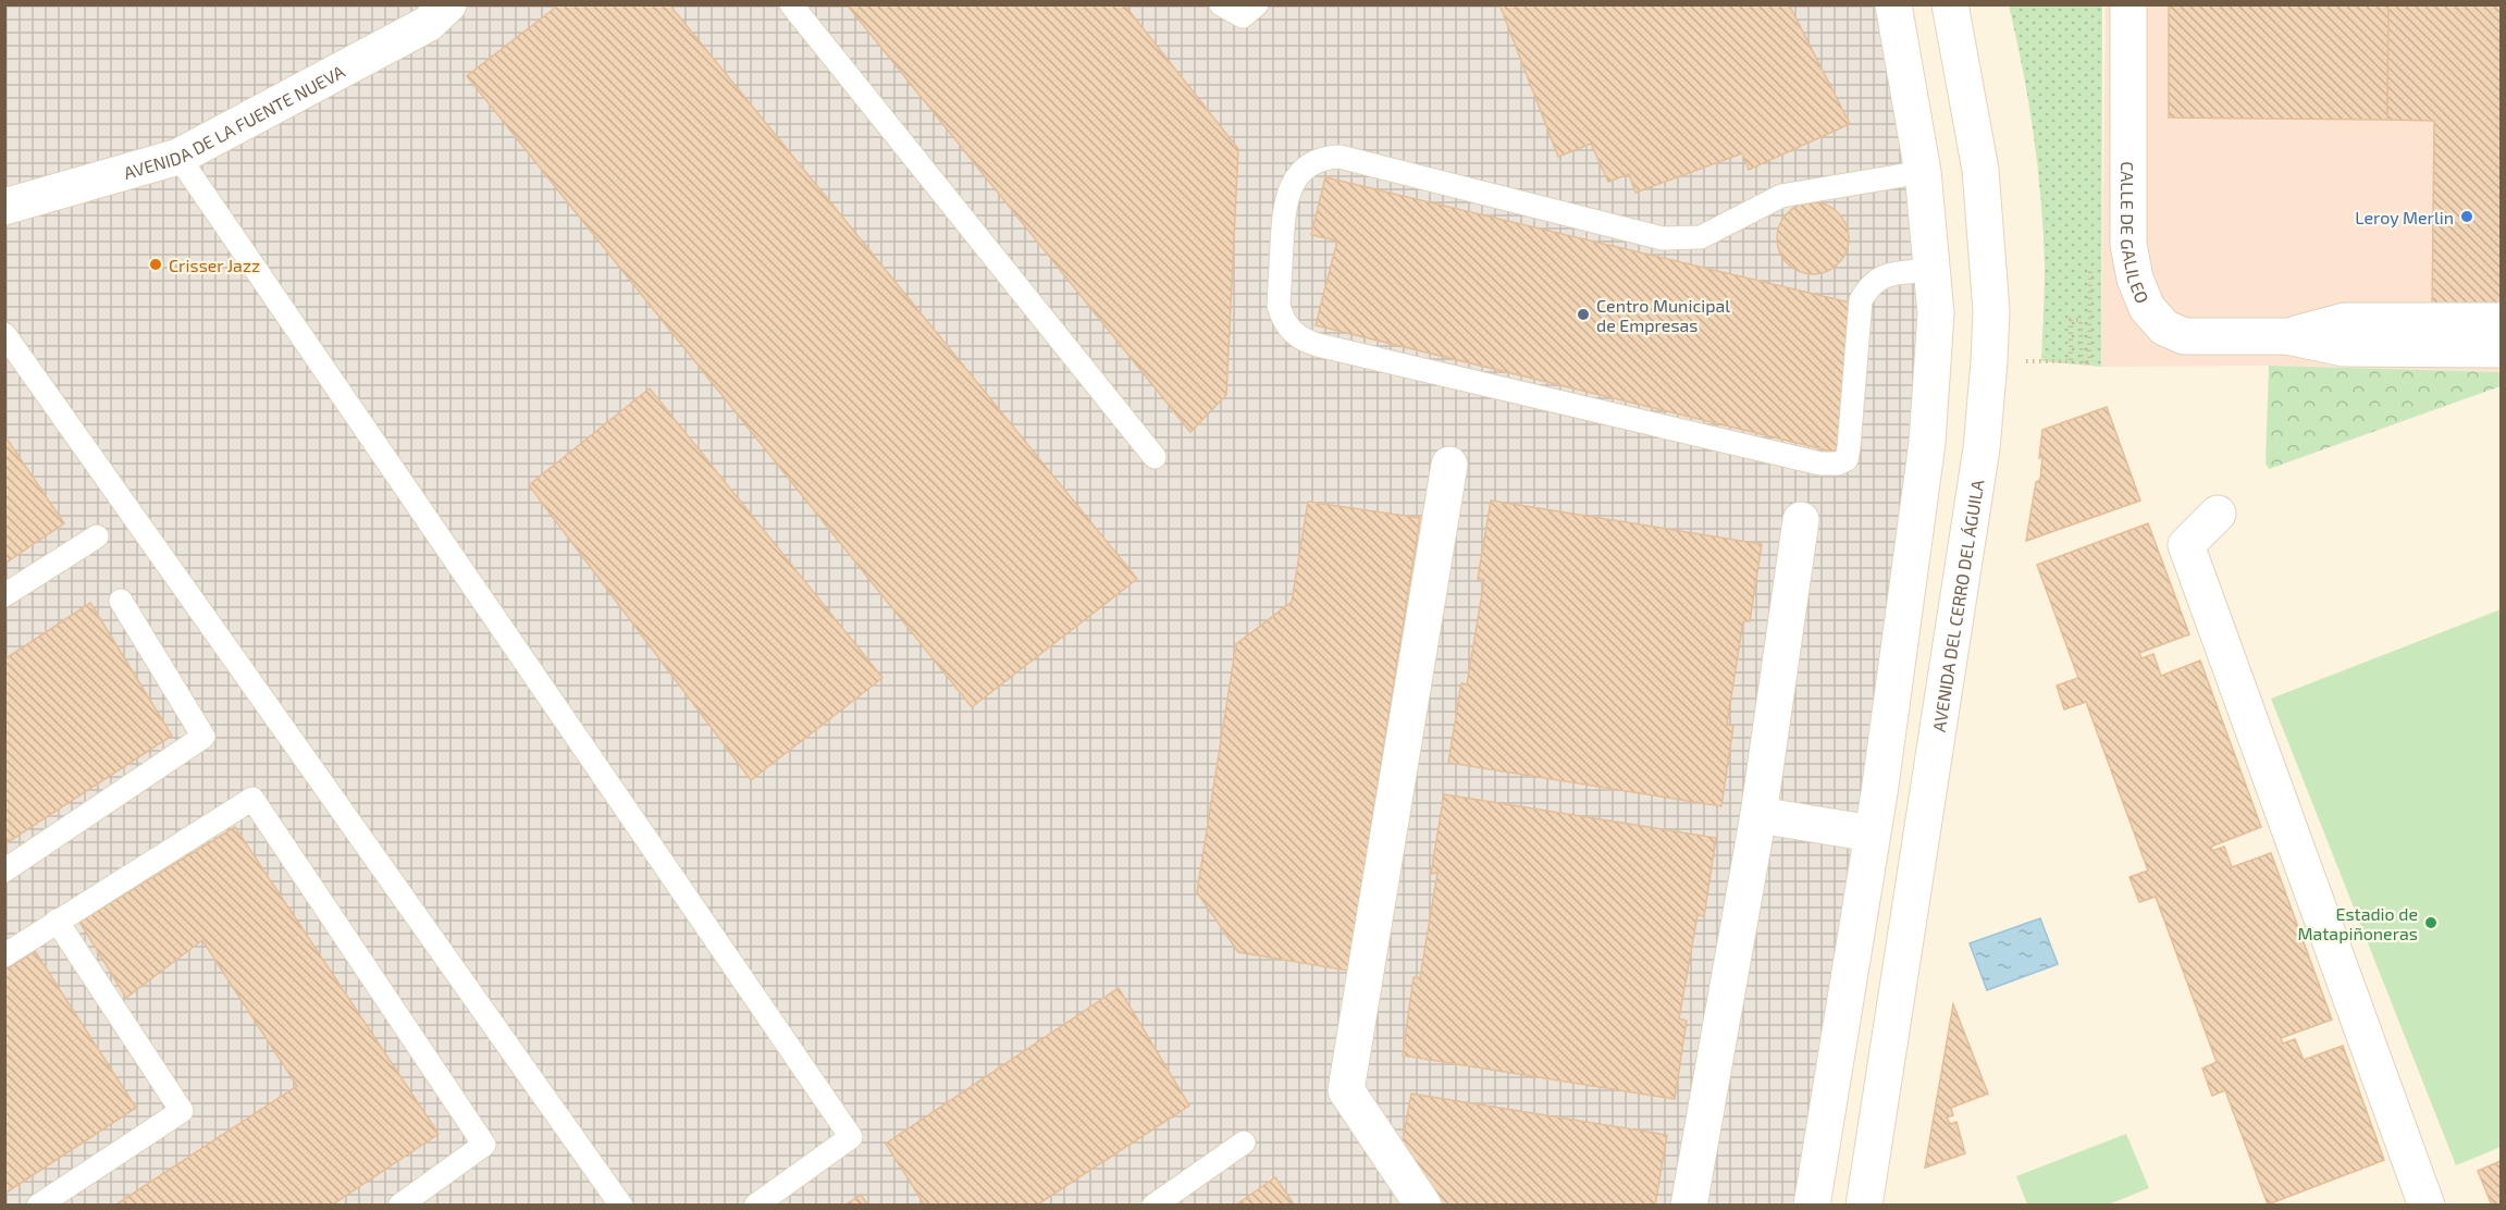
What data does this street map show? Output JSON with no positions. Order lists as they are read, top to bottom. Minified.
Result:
{"streets":{"street":["AVENIDA DE LA FUENTE NUEVA","CALLE DE GALILEO","AVENIDA DEL CERRO DEL ÁGUILA"]},"places":["Leroy Merlin","Crisser Jazz","Centro Municipal de Empresas","Estadio de Matapiñoneras"]}
